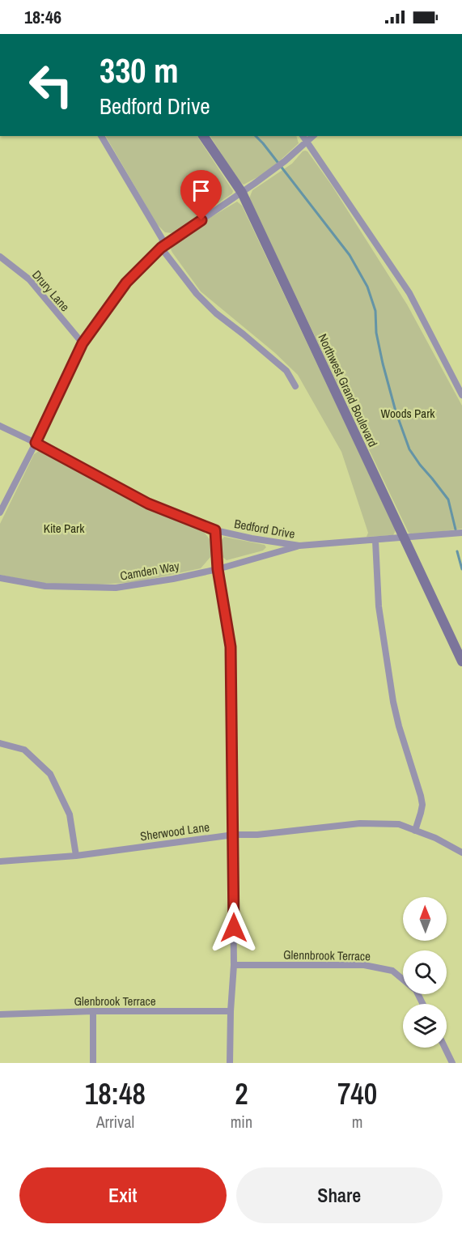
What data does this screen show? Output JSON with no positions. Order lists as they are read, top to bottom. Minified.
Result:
{"streets":{"street":["Drury Lane","Northwest Grand Boulevard","Bedford Drive","Camden Way","Sherwood Lane","Glennbrook Terrace","Glenbrook Terrace"]},"crossings":[["Northwest Grand Boulevard","Bedford Drive"],["Bedford Drive","Camden Way"]],"parks":["Woods Park","Kite Park"],"north":"top","page":{"status":"18:46","turn":["330 m","Bedford Drive"],"eta":["18:48","Arrival","2","min","740","m"],"buttons":["Exit","Share"]}}
